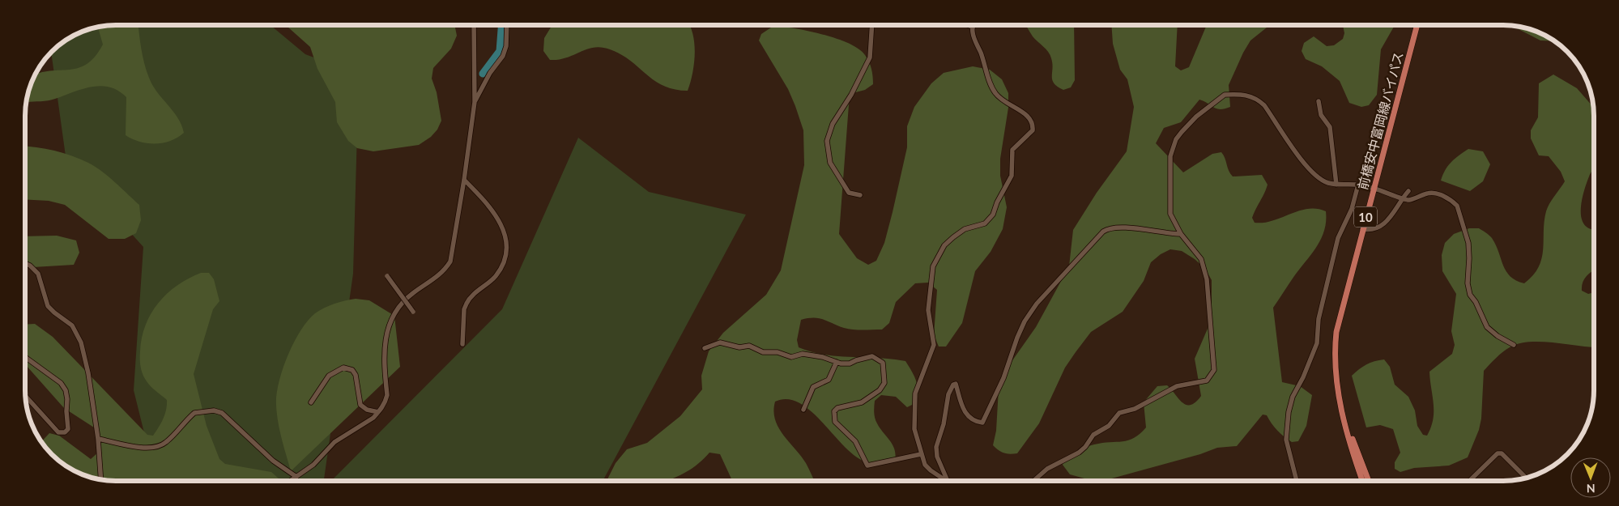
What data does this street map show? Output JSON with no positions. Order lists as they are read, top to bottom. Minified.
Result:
{"streets":{"main road":["前橋安中富岡線バイパス","10"]},"north":"bottom"}
